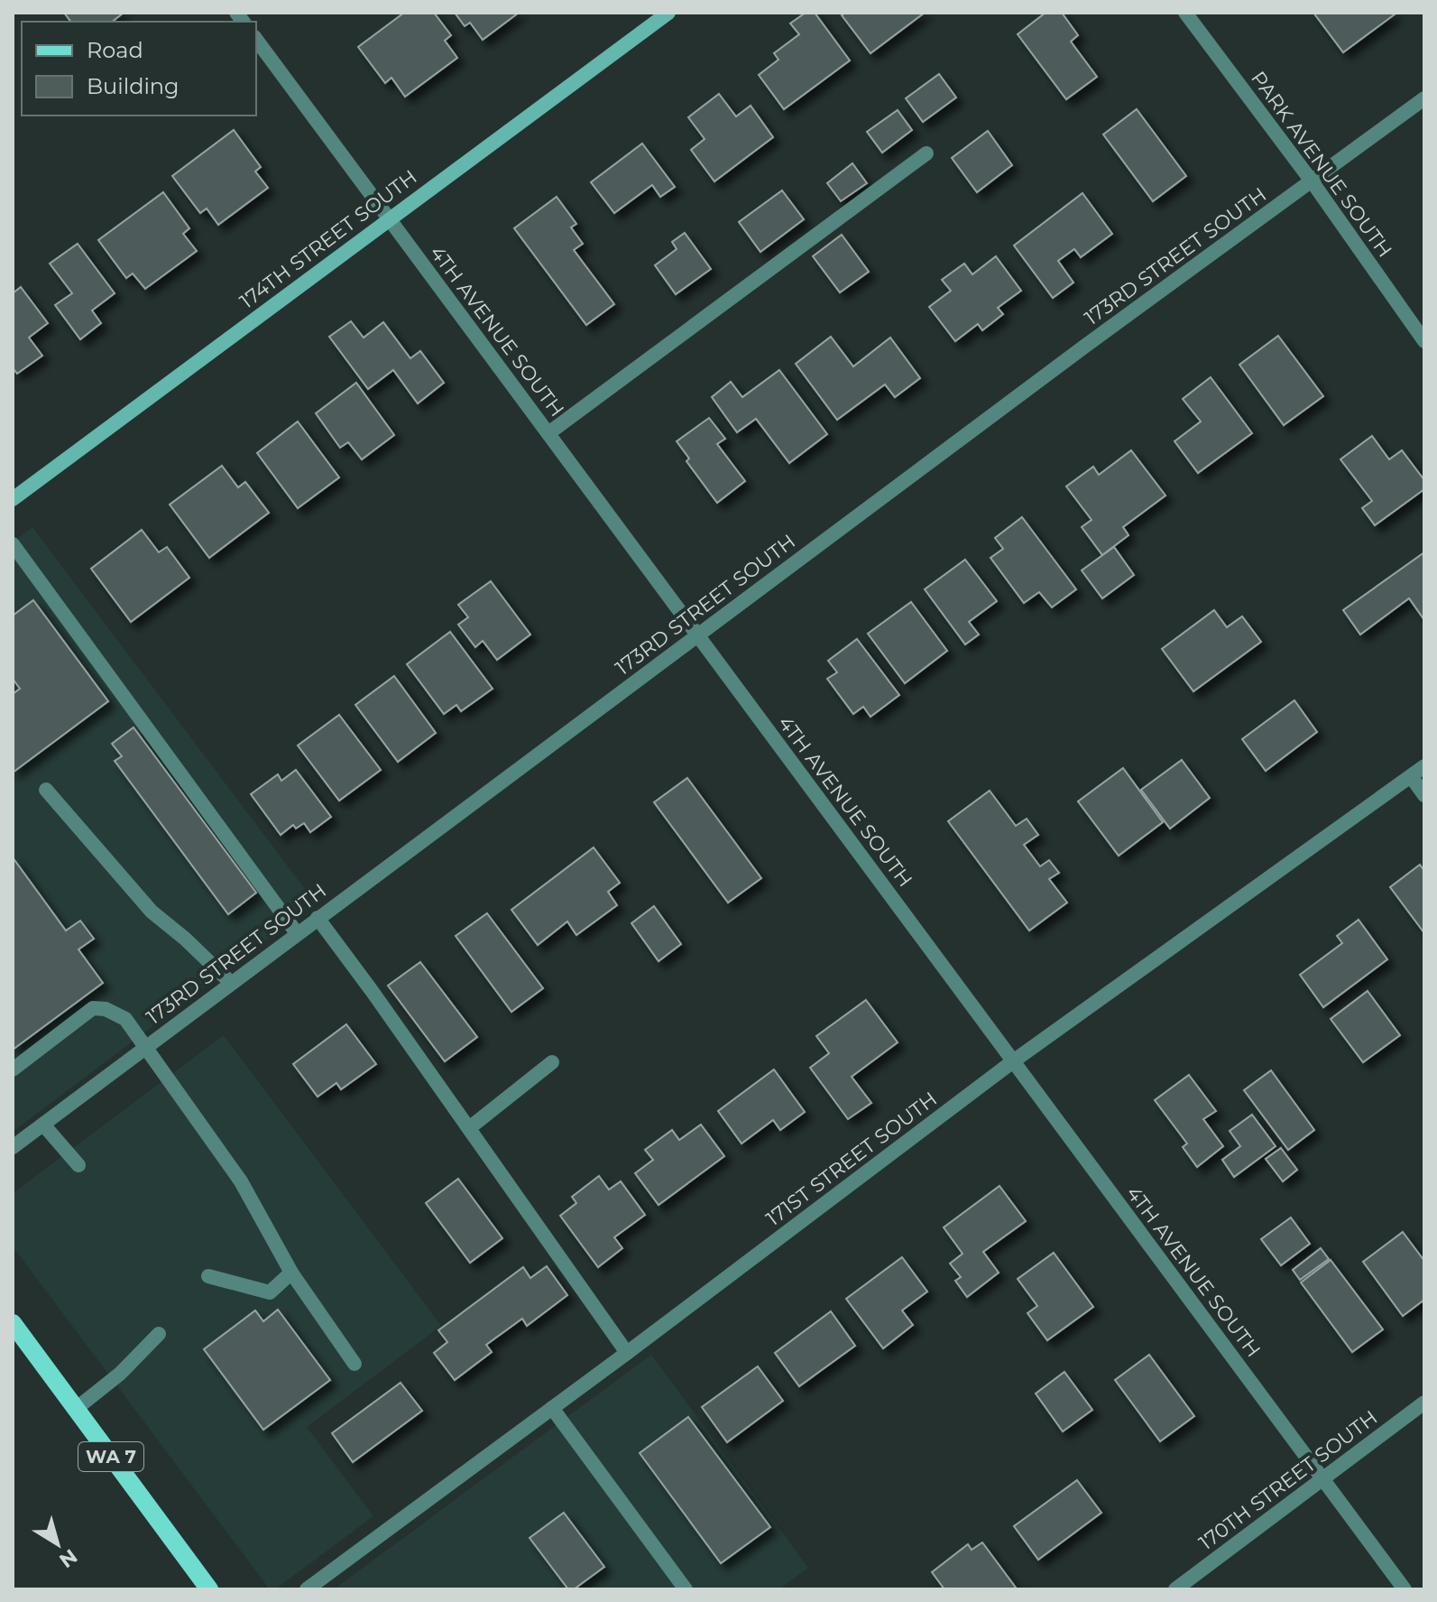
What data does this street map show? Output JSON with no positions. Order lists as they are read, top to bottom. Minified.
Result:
{"streets":{"main road":["WA 7"],"street":["PARK AVENUE SOUTH","174TH STREET SOUTH","173RD STREET SOUTH","4TH AVENUE SOUTH","171ST STREET SOUTH","170TH STREET SOUTH"]},"crossings":[["PARK AVENUE SOUTH","173RD STREET SOUTH"],["174TH STREET SOUTH","4TH AVENUE SOUTH"],["173RD STREET SOUTH","4TH AVENUE SOUTH"],["4TH AVENUE SOUTH","171ST STREET SOUTH"],["4TH AVENUE SOUTH","170TH STREET SOUTH"]],"legend":["Road","Building"],"north":"bottom right"}
